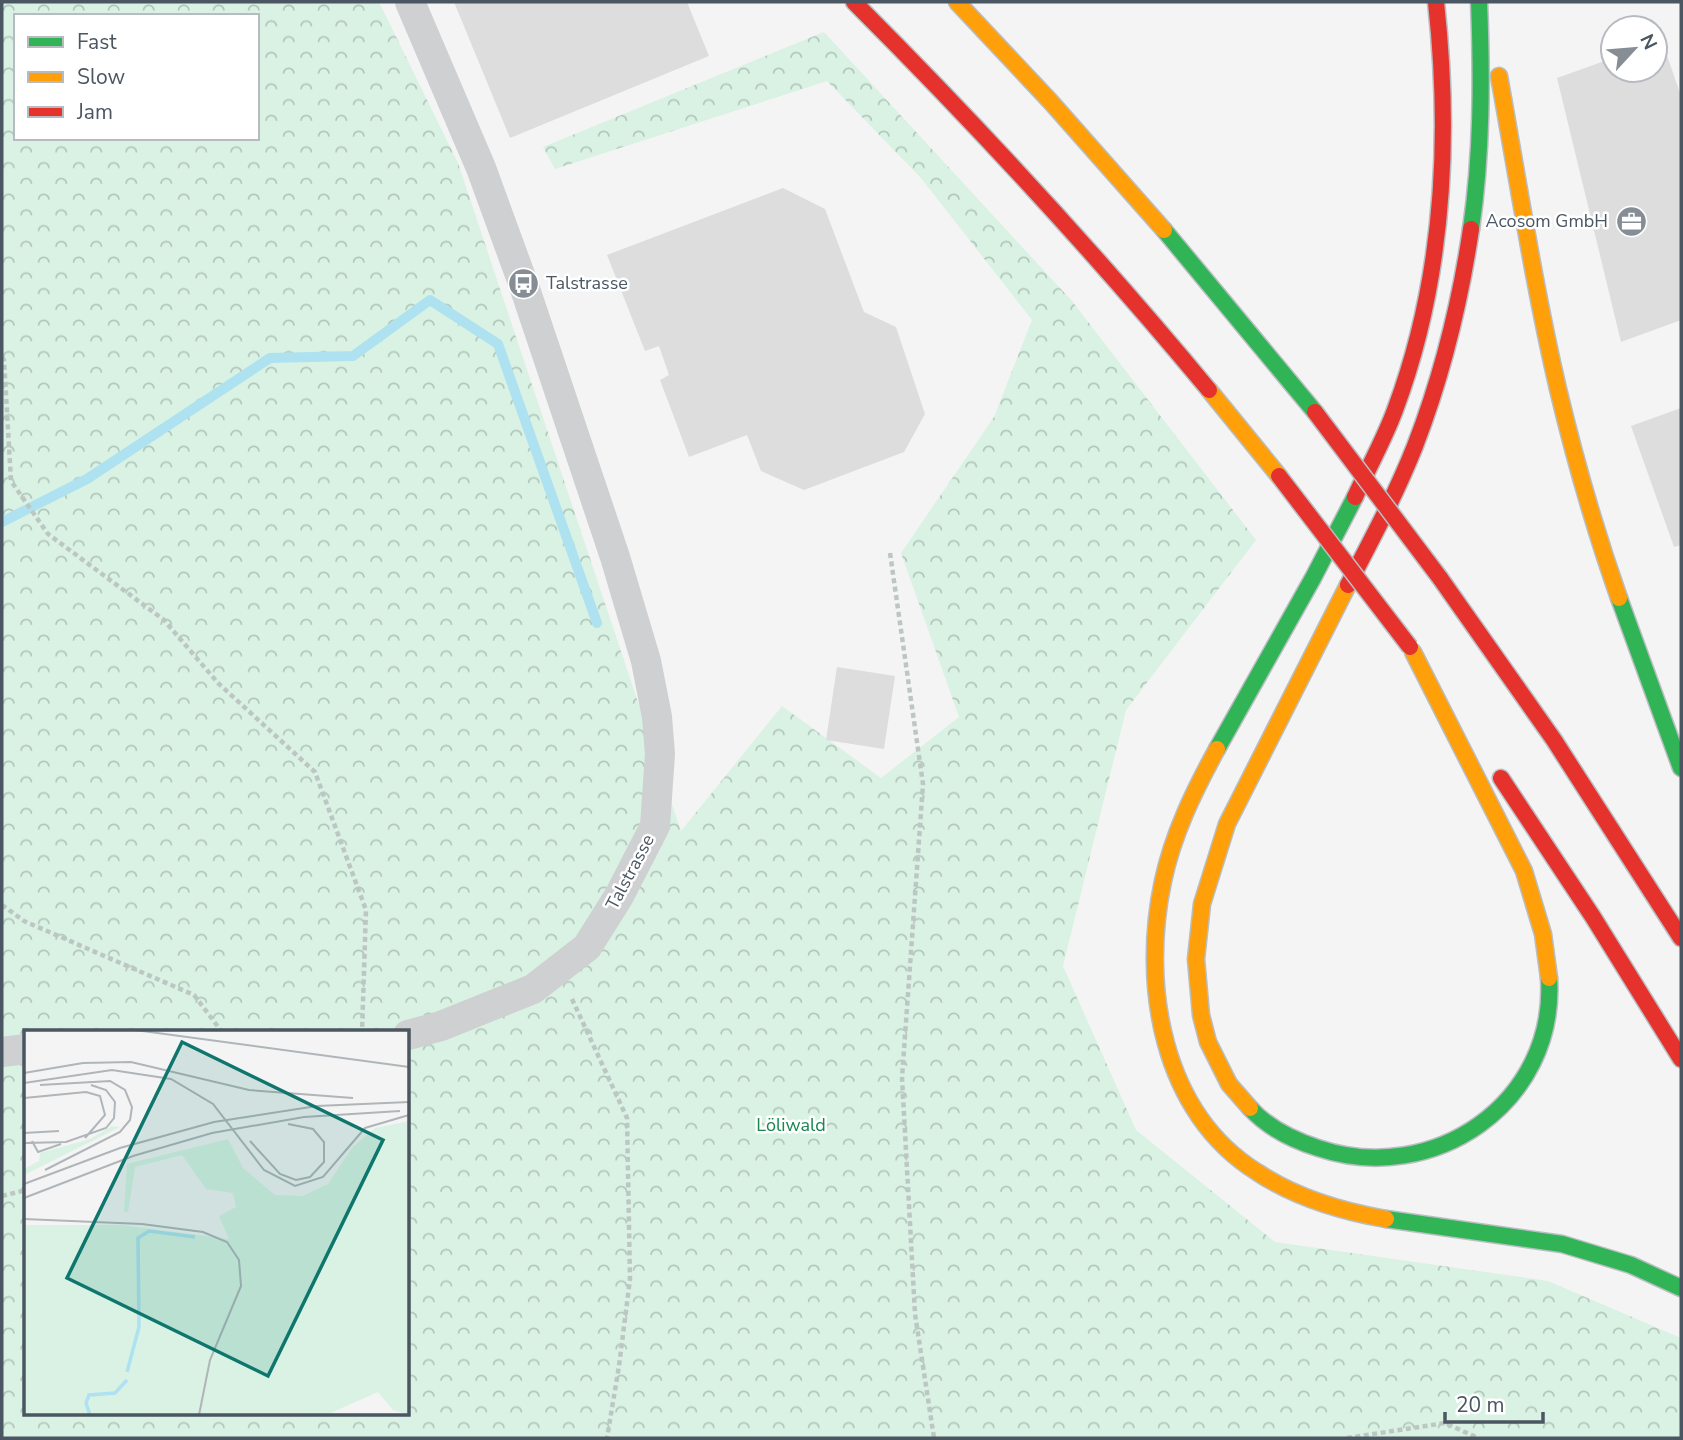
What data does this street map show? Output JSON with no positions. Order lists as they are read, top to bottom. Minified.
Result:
{"streets":{"street":["Talstrasse"]},"parks":["Löliwald"],"places":{"office":["Acosom GmbH"],"bus stop":["Talstrasse"]},"legend":["Fast","Slow","Jam"],"scale_bar":"20 m","north":"top right"}
